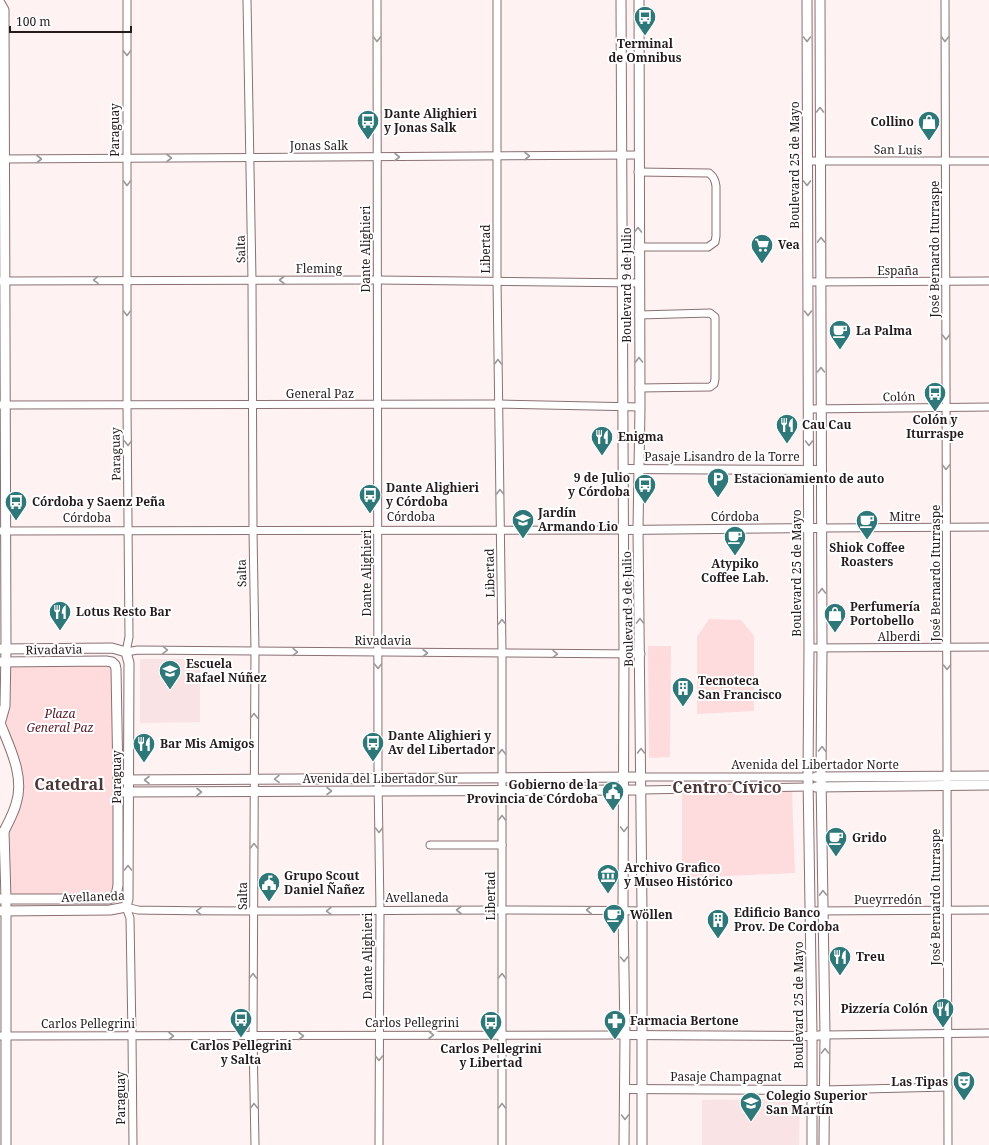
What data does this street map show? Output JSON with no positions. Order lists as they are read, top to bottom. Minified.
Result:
{"streets":{"main road":["Paraguay","Boulevard 25 de Mayo","Boulevard 9 de Julio","Rivadavia","Avenida del Libertador Norte","Avenida del Libertador Sur","Avellaneda"],"street":["Jonas Salk","San Luis","Salta","Dante Alighieri","Libertad","José Bernardo Iturraspe","Fleming","España","General Paz","Colón","Pasaje Lisandro de la Torre","Córdoba","Mitre","Alberdi","Pueyrredón","Carlos Pellegrini","Pasaje Champagnat"]},"crossings":[["Paraguay","Jonas Salk"],["Paraguay","Fleming"],["Paraguay","General Paz"],["Paraguay","Córdoba"],["Paraguay","Rivadavia"],["Paraguay","Avenida del Libertador Sur"],["Paraguay","Avellaneda"],["Paraguay","Carlos Pellegrini"],["Jonas Salk","Salta"],["Jonas Salk","Dante Alighieri"],["Jonas Salk","Libertad"],["Jonas Salk","Boulevard 9 de Julio"],["San Luis","Boulevard 25 de Mayo"],["San Luis","José Bernardo Iturraspe"],["Boulevard 25 de Mayo","España"],["Boulevard 25 de Mayo","Colón"],["Boulevard 25 de Mayo","Pasaje Lisandro de la Torre"],["Boulevard 25 de Mayo","Córdoba"],["Boulevard 25 de Mayo","Mitre"],["Boulevard 25 de Mayo","Alberdi"],["Boulevard 25 de Mayo","Avenida del Libertador Norte"],["Boulevard 25 de Mayo","Pueyrredón"],["Boulevard 25 de Mayo","Carlos Pellegrini"],["Boulevard 25 de Mayo","Pasaje Champagnat"],["Salta","Fleming"],["Salta","General Paz"],["Salta","Córdoba"],["Salta","Rivadavia"],["Salta","Avenida del Libertador Sur"],["Salta","Avellaneda"],["Salta","Carlos Pellegrini"],["Dante Alighieri","Fleming"],["Dante Alighieri","General Paz"],["Dante Alighieri","Córdoba"],["Dante Alighieri","Rivadavia"],["Dante Alighieri","Avenida del Libertador Sur"],["Dante Alighieri","Avellaneda"],["Dante Alighieri","Carlos Pellegrini"],["Libertad","Fleming"],["Libertad","General Paz"],["Libertad","Córdoba"],["Libertad","Rivadavia"],["Libertad","Avenida del Libertador Sur"],["Libertad","Avellaneda"],["Libertad","Carlos Pellegrini"],["José Bernardo Iturraspe","España"],["José Bernardo Iturraspe","Colón"],["José Bernardo Iturraspe","Mitre"],["José Bernardo Iturraspe","Alberdi"],["José Bernardo Iturraspe","Avenida del Libertador Norte"],["José Bernardo Iturraspe","Pueyrredón"],["José Bernardo Iturraspe","Pasaje Champagnat"],["Fleming","Boulevard 9 de Julio"],["Boulevard 9 de Julio","General Paz"],["Boulevard 9 de Julio","Pasaje Lisandro de la Torre"],["Boulevard 9 de Julio","Córdoba"],["Boulevard 9 de Julio","Rivadavia"],["Boulevard 9 de Julio","Avenida del Libertador Norte"],["Boulevard 9 de Julio","Avenida del Libertador Sur"],["Boulevard 9 de Julio","Avellaneda"],["Boulevard 9 de Julio","Carlos Pellegrini"],["Boulevard 9 de Julio","Pasaje Champagnat"],["Córdoba","Mitre"],["Avenida del Libertador Norte","Avenida del Libertador Sur"]],"one_way":["Jonas Salk","Salta","Dante Alighieri","Libertad","José Bernardo Iturraspe","Fleming","Rivadavia","Avellaneda","Carlos Pellegrini"],"districts":["Catedral","Centro Cívico"],"parks":["Plaza General Paz"],"places":{"bus stop":["Terminal de Omnibus","Dante Alighieri y Jonas Salk","Colón y Iturraspe","9 de Julio y Córdoba","Dante Alighieri y Córdoba","Córdoba y Saenz Peña","Dante Alighieri y Av del Libertador","Carlos Pellegrini y Salta","Carlos Pellegrini y Libertad"],"shop":["Collino","Perfumería Portobello"],"supermarket":["Vea"],"cafe":["La Palma","Shiok Coffee Roasters","Atypiko Coffee Lab.","Grido","Wöllen"],"restaurant":["Cau Cau","Enigma","Lotus Resto Bar","Bar Mis Amigos","Treu","Pizzería Colón"],"parking":["Estacionamiento de auto"],"school or university":["Jardín Armando Lio","Escuela Rafael Núñez","Colegio Superior San Martín"],"building":["Tecnoteca San Francisco","Edificio Banco Prov. De Cordoba"],"public building":["Gobierno de la Provincia de Córdoba","Grupo Scout Daniel Ñañez"],"museum":["Archivo Grafico y Museo Histórico"],"pharmacy":["Farmacia Bertone"],"theatre":["Las Tipas"]},"scale_bar":"100 m"}
